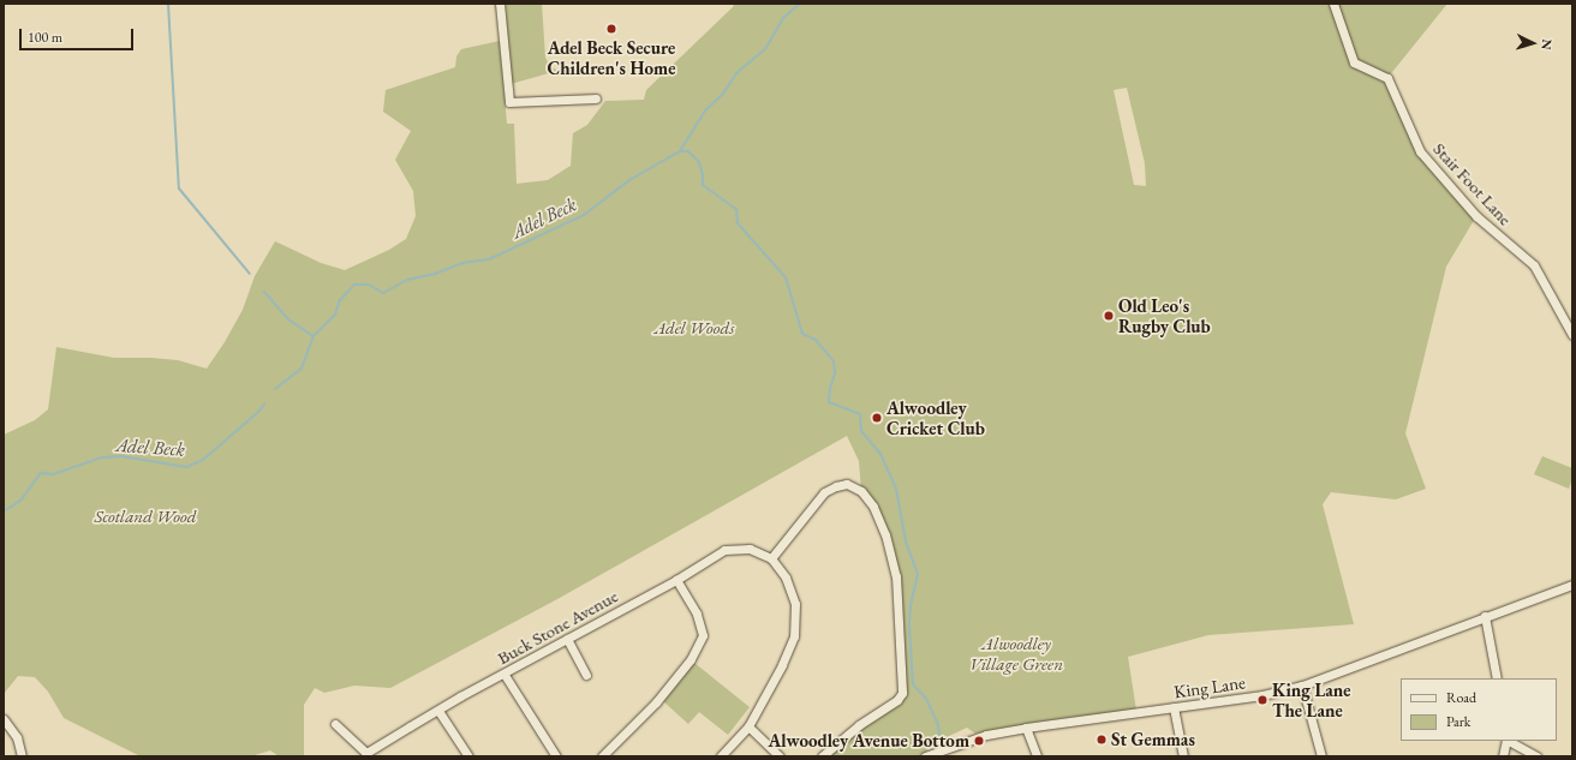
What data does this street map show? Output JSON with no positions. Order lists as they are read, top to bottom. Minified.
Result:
{"streets":{"street":["Stair Foot Lane","Buck Stone Avenue","King Lane"]},"water":["Adel Beck"],"parks":["Adel Woods","Scotland Wood","Alwoodley Village Green"],"places":["Adel Beck Secure Children's Home","Old Leo's Rugby Club","Alwoodley Cricket Club","King Lane The Lane","St Gemmas","Alwoodley Avenue Bottom"],"legend":["Road","Park"],"scale_bar":"100 m","north":"right"}
